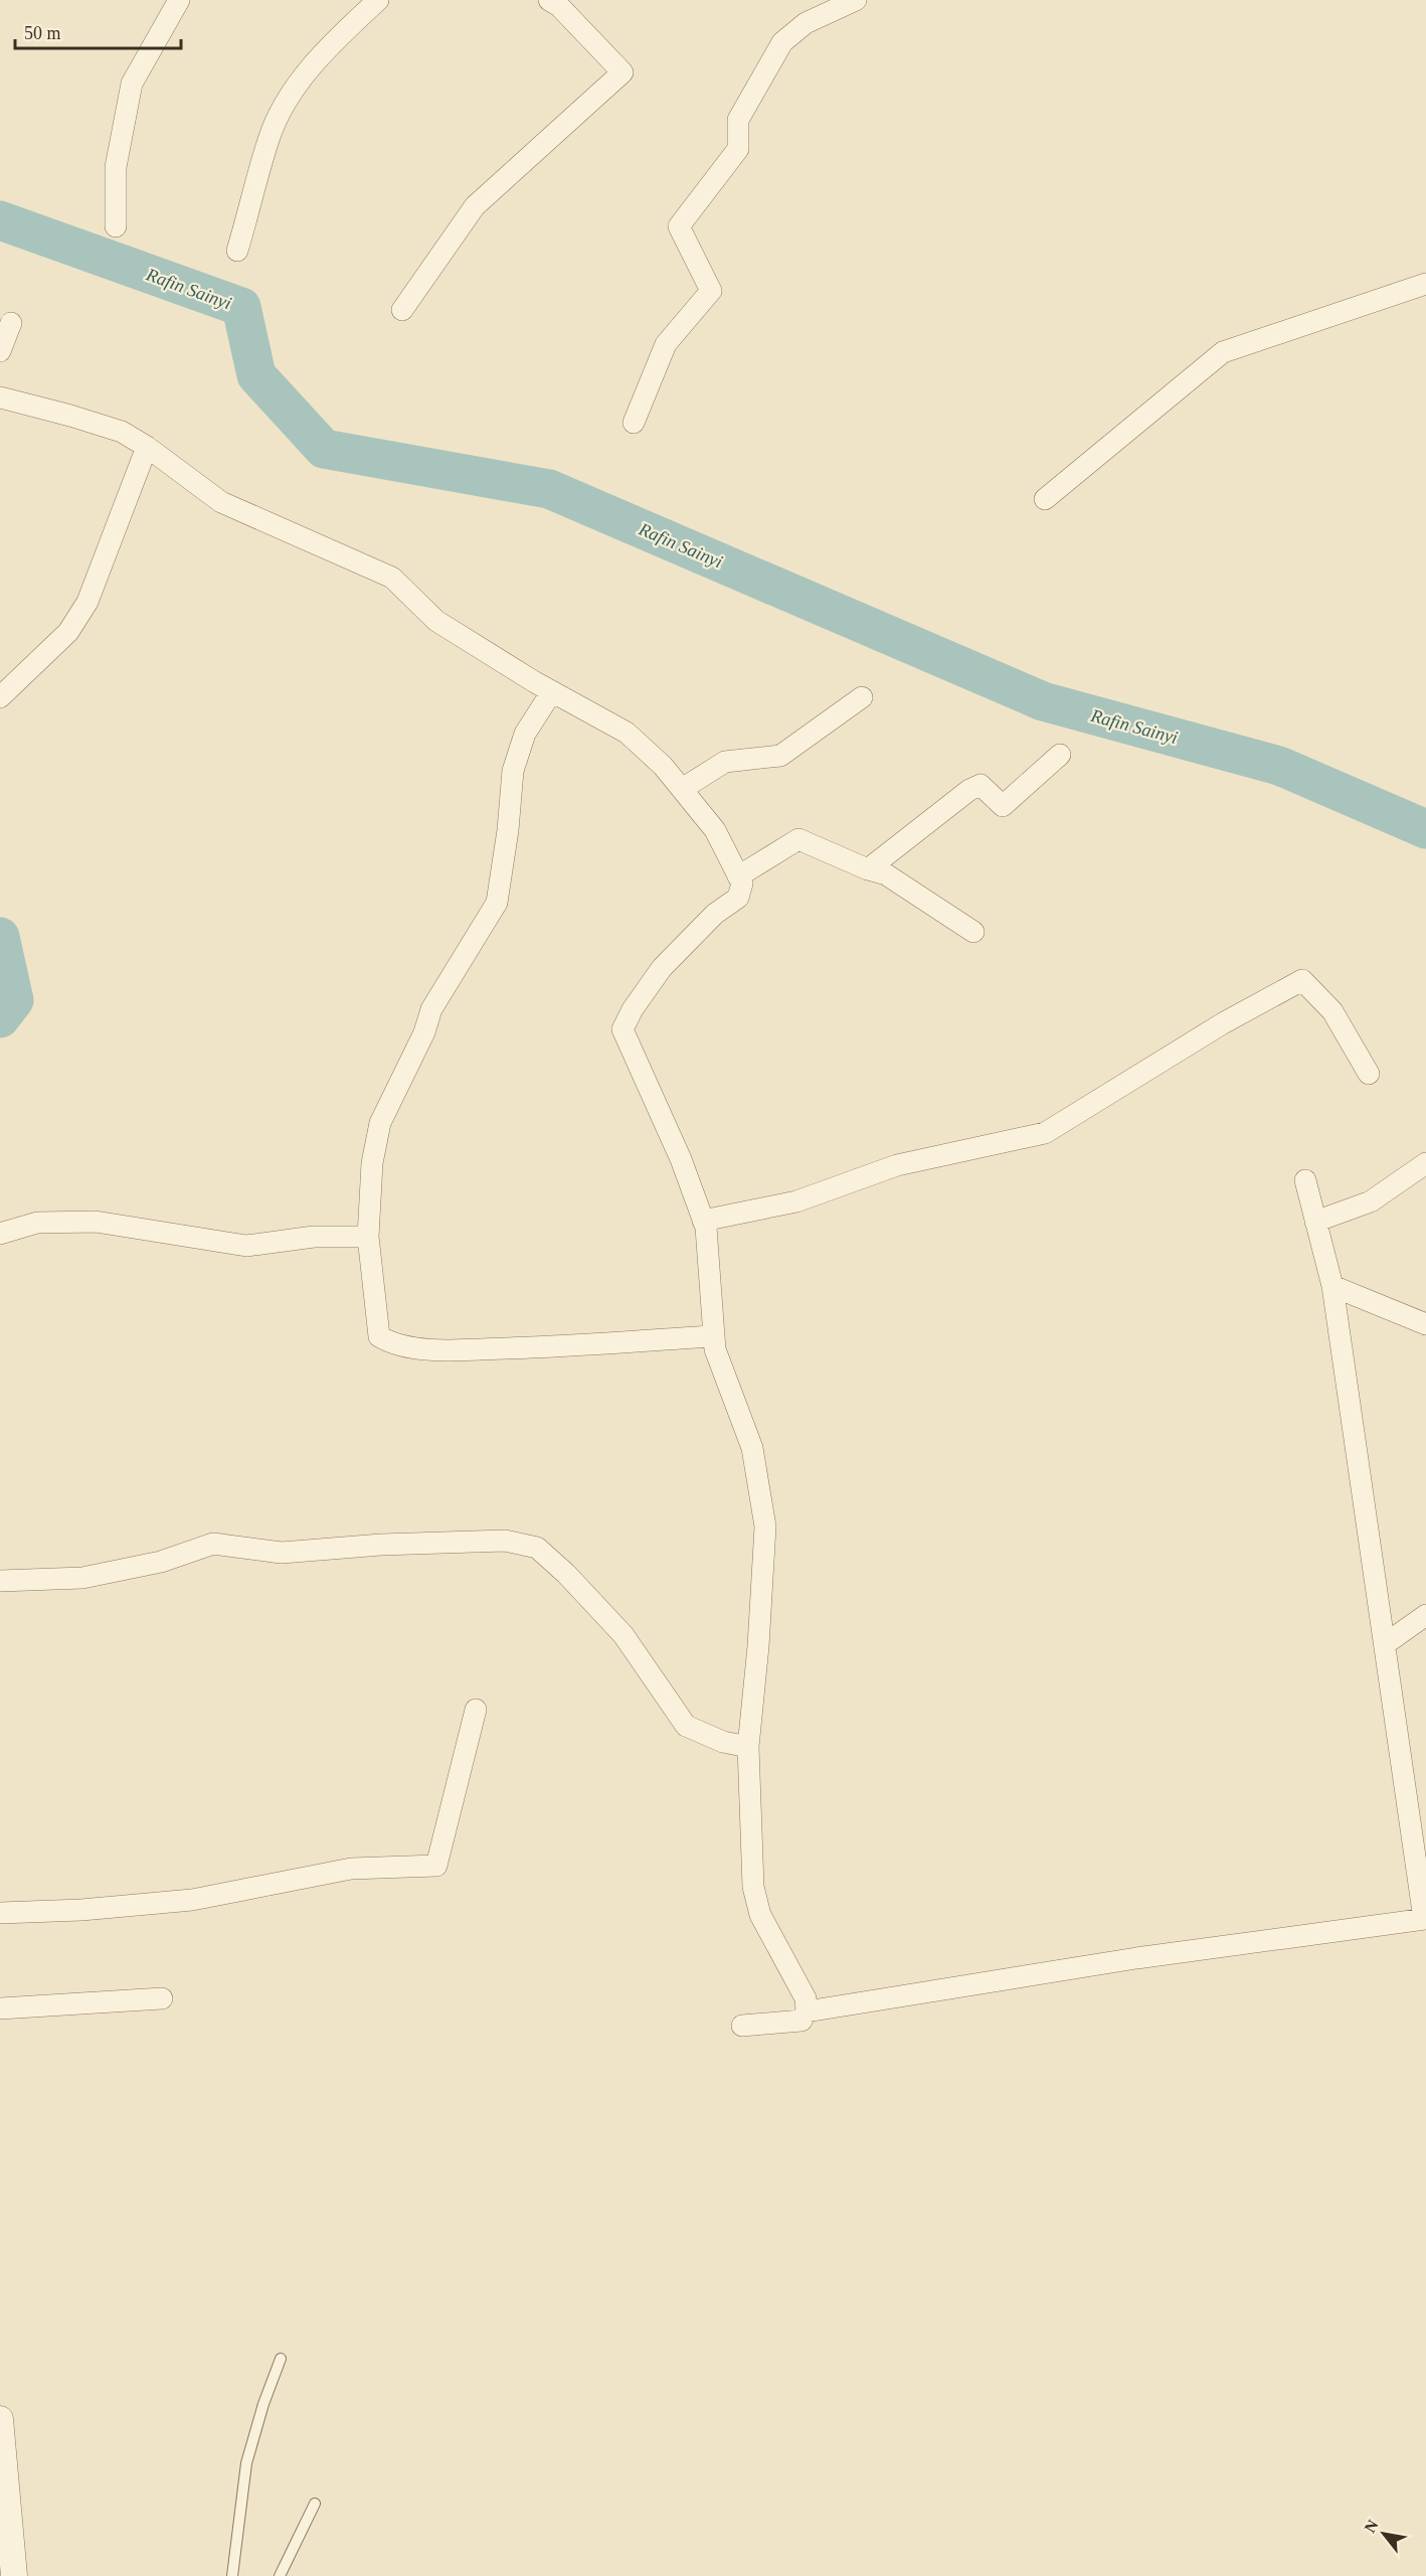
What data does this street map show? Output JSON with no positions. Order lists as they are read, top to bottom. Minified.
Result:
{"water":["Rafin Sainyi"],"scale_bar":"50 m","north":"top left"}
